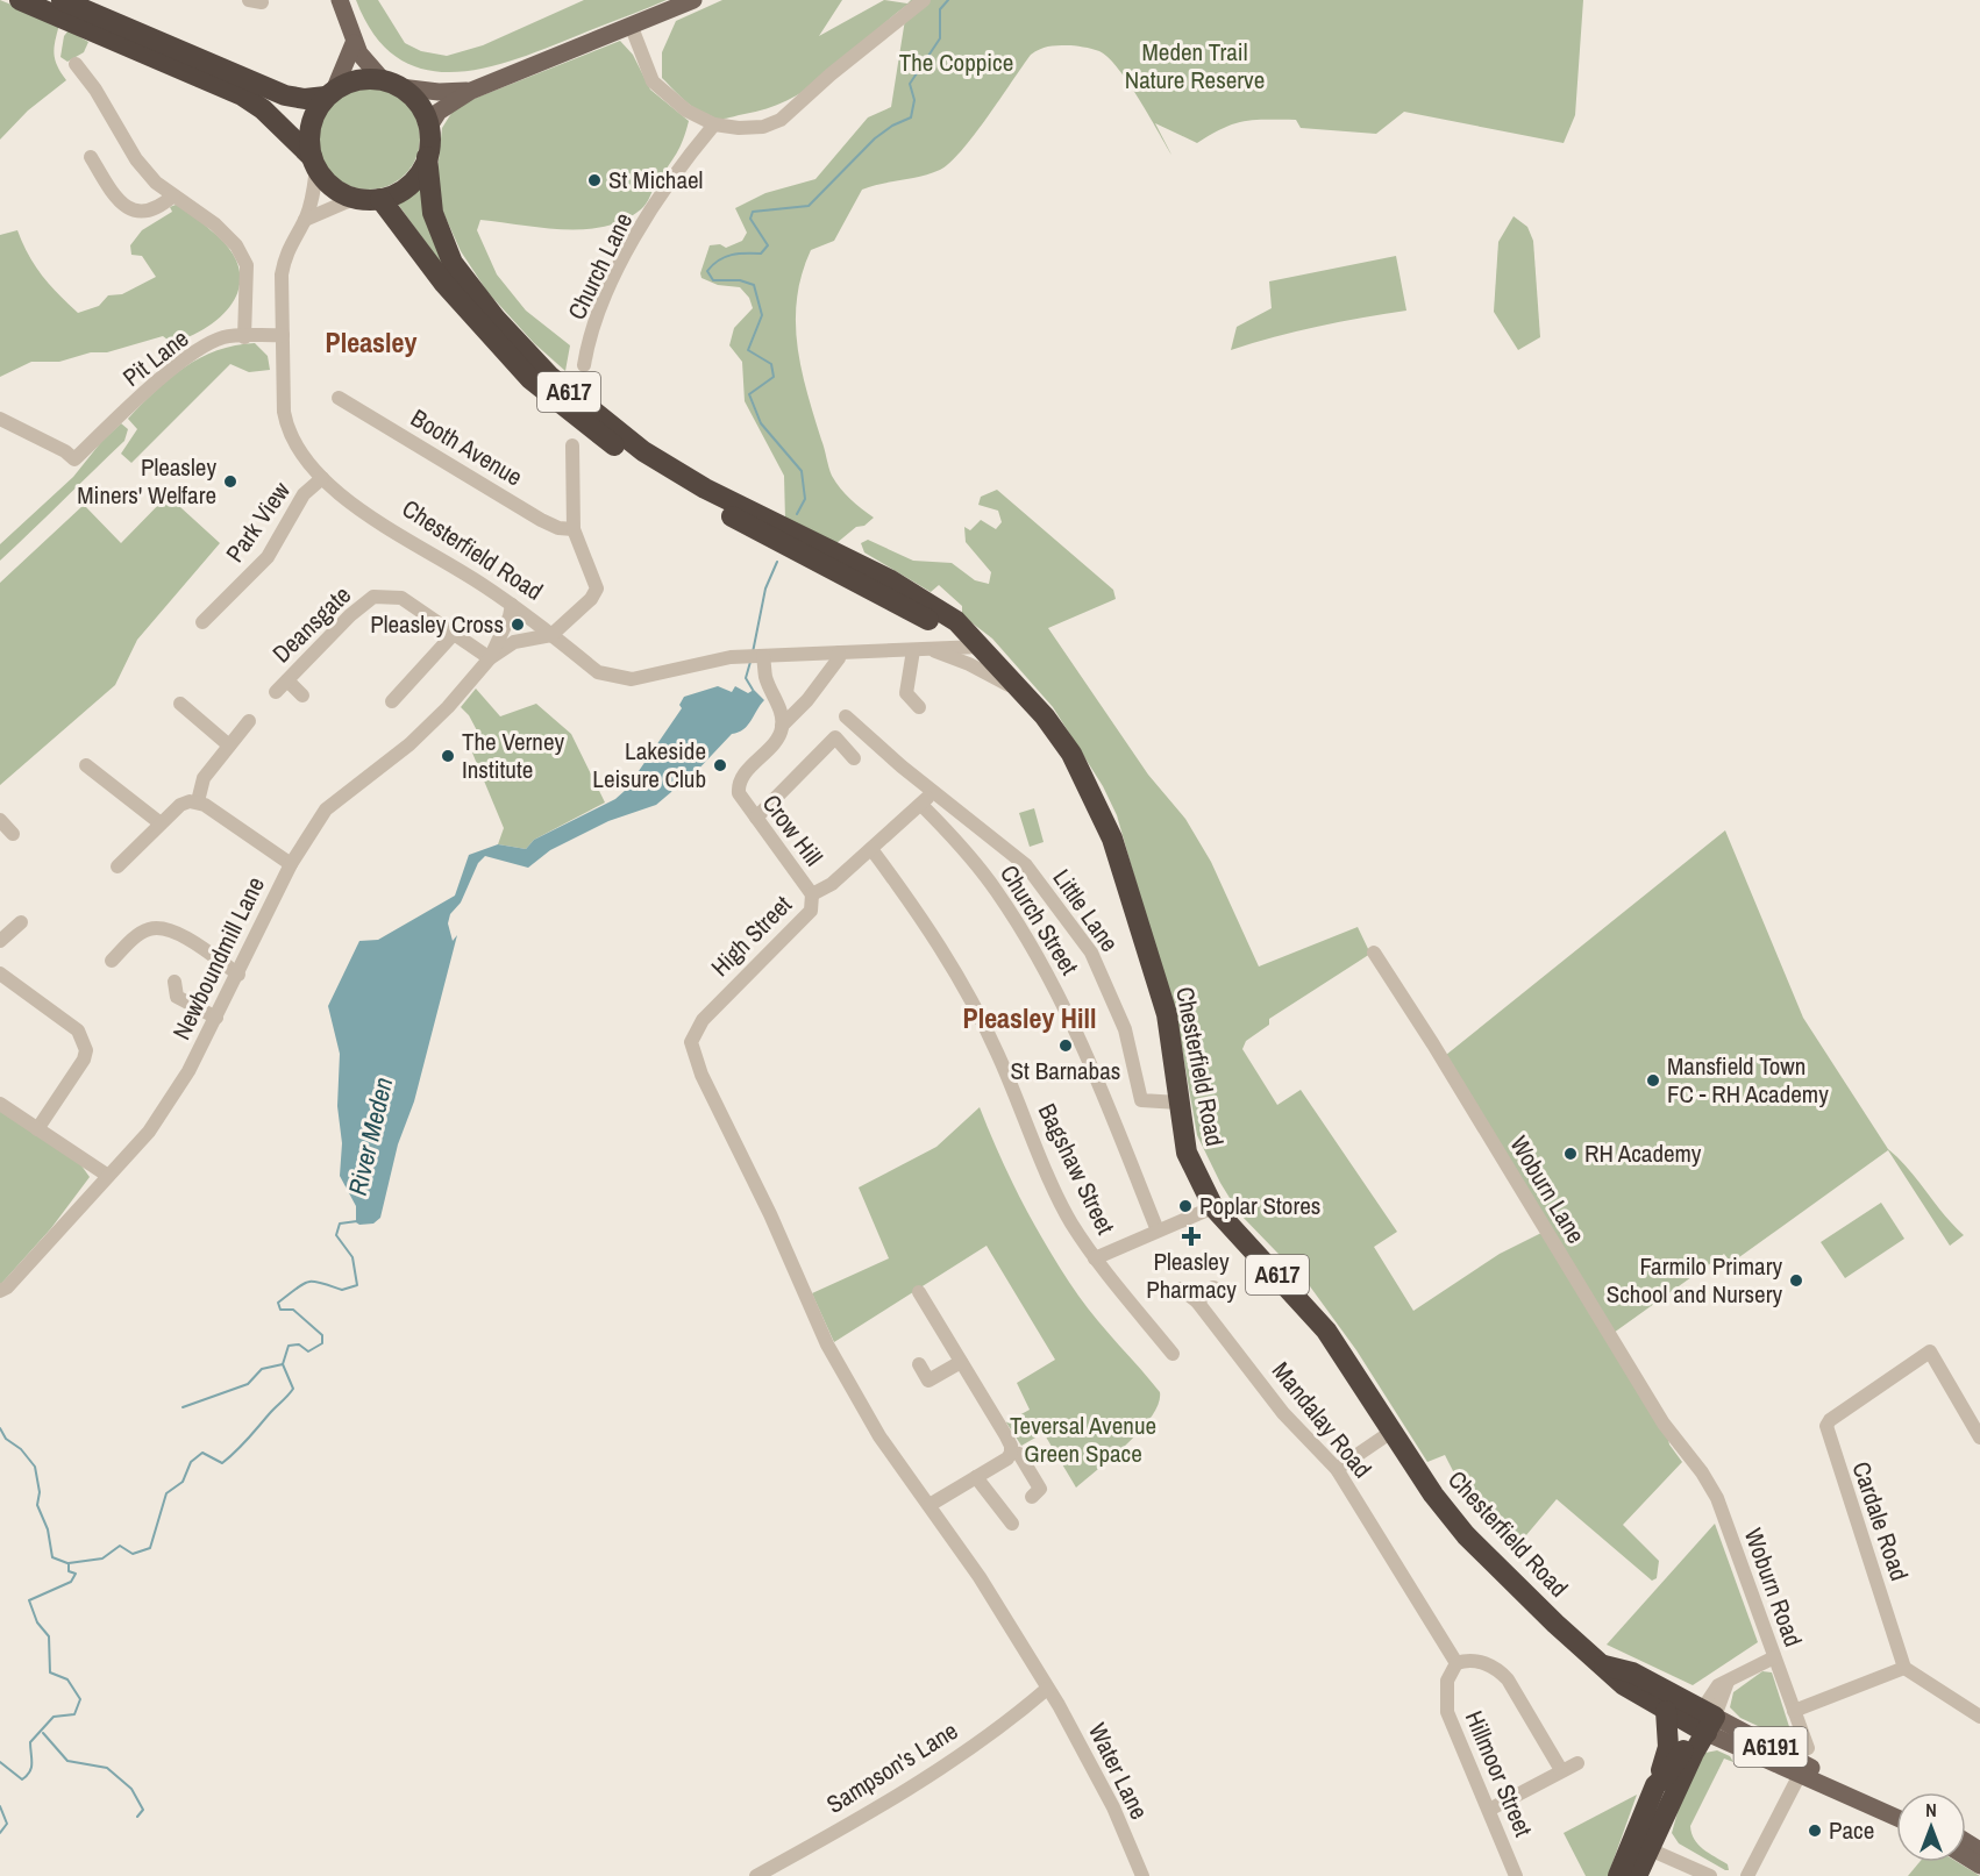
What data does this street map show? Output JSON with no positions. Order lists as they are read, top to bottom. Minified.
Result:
{"streets":{"highway":["A617","Chesterfield Road"],"main road":["A6191"],"street":["Church Lane","Pit Lane","Booth Avenue","Park View","Deansgate","Crow Hill","Little Lane","Church Street","High Street","Newboundmill Lane","Bagshaw Street","Woburn Lane","Mandalay Road","Cardale Road","Woburn Road","Sampson's Lane","Water Lane","Hillmoor Street"]},"crossings":[["Pit Lane","Chesterfield Road"],["A617","Chesterfield Road"],["A617","A6191"],["Park View","Chesterfield Road"],["Chesterfield Road","Crow Hill"],["Chesterfield Road","Little Lane"],["Chesterfield Road","Newboundmill Lane"],["Deansgate","Newboundmill Lane"],["Crow Hill","High Street"],["Little Lane","High Street"],["Church Street","High Street"],["High Street","Bagshaw Street"],["High Street","Water Lane"],["Woburn Lane","Woburn Road"],["Mandalay Road","Hillmoor Street"],["Woburn Road","A6191"],["Sampson's Lane","Water Lane"]],"districts":["Pleasley","Pleasley Hill"],"water":["River Meden"],"parks":["Meden Trail Nature Reserve","The Coppice","Teversal Avenue Green Space"],"places":{"other":["St Michael","Pleasley Miners' Welfare","Pleasley Cross","The Verney Institute","Lakeside Leisure Club","St Barnabas","Mansfield Town FC - RH Academy","RH Academy","Poplar Stores","Farmilo Primary School and Nursery","Pace"],"health":["Pleasley Pharmacy"]},"north":"top"}
